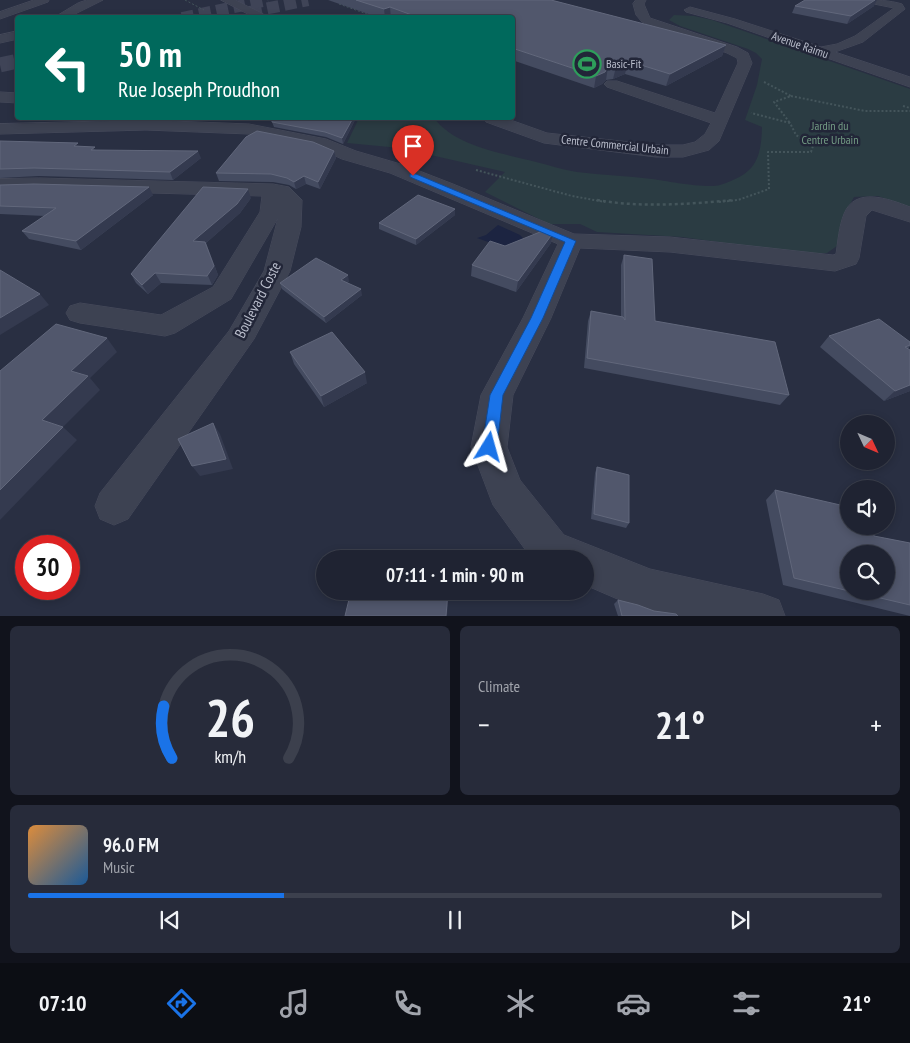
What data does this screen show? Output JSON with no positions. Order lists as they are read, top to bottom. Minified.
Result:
{"streets":{"street":["Avenue Raimu","Centre Commercial Urbain","Boulevard Coste"]},"parks":["Jardin du Centre Urbain"],"places":{"sports":["Basic-Fit"]},"north":"bottom right","page":{"turn":["50 m","Rue Joseph Proudhon"],"limit":"30","trip":"07:11 · 1 min · 90 m","tile":"Climate","heat":["−","21°","+"],"song":["96.0 FM","Music"],"tabs":["07:10","21°"],"gauge":["26","km/h"]}}
